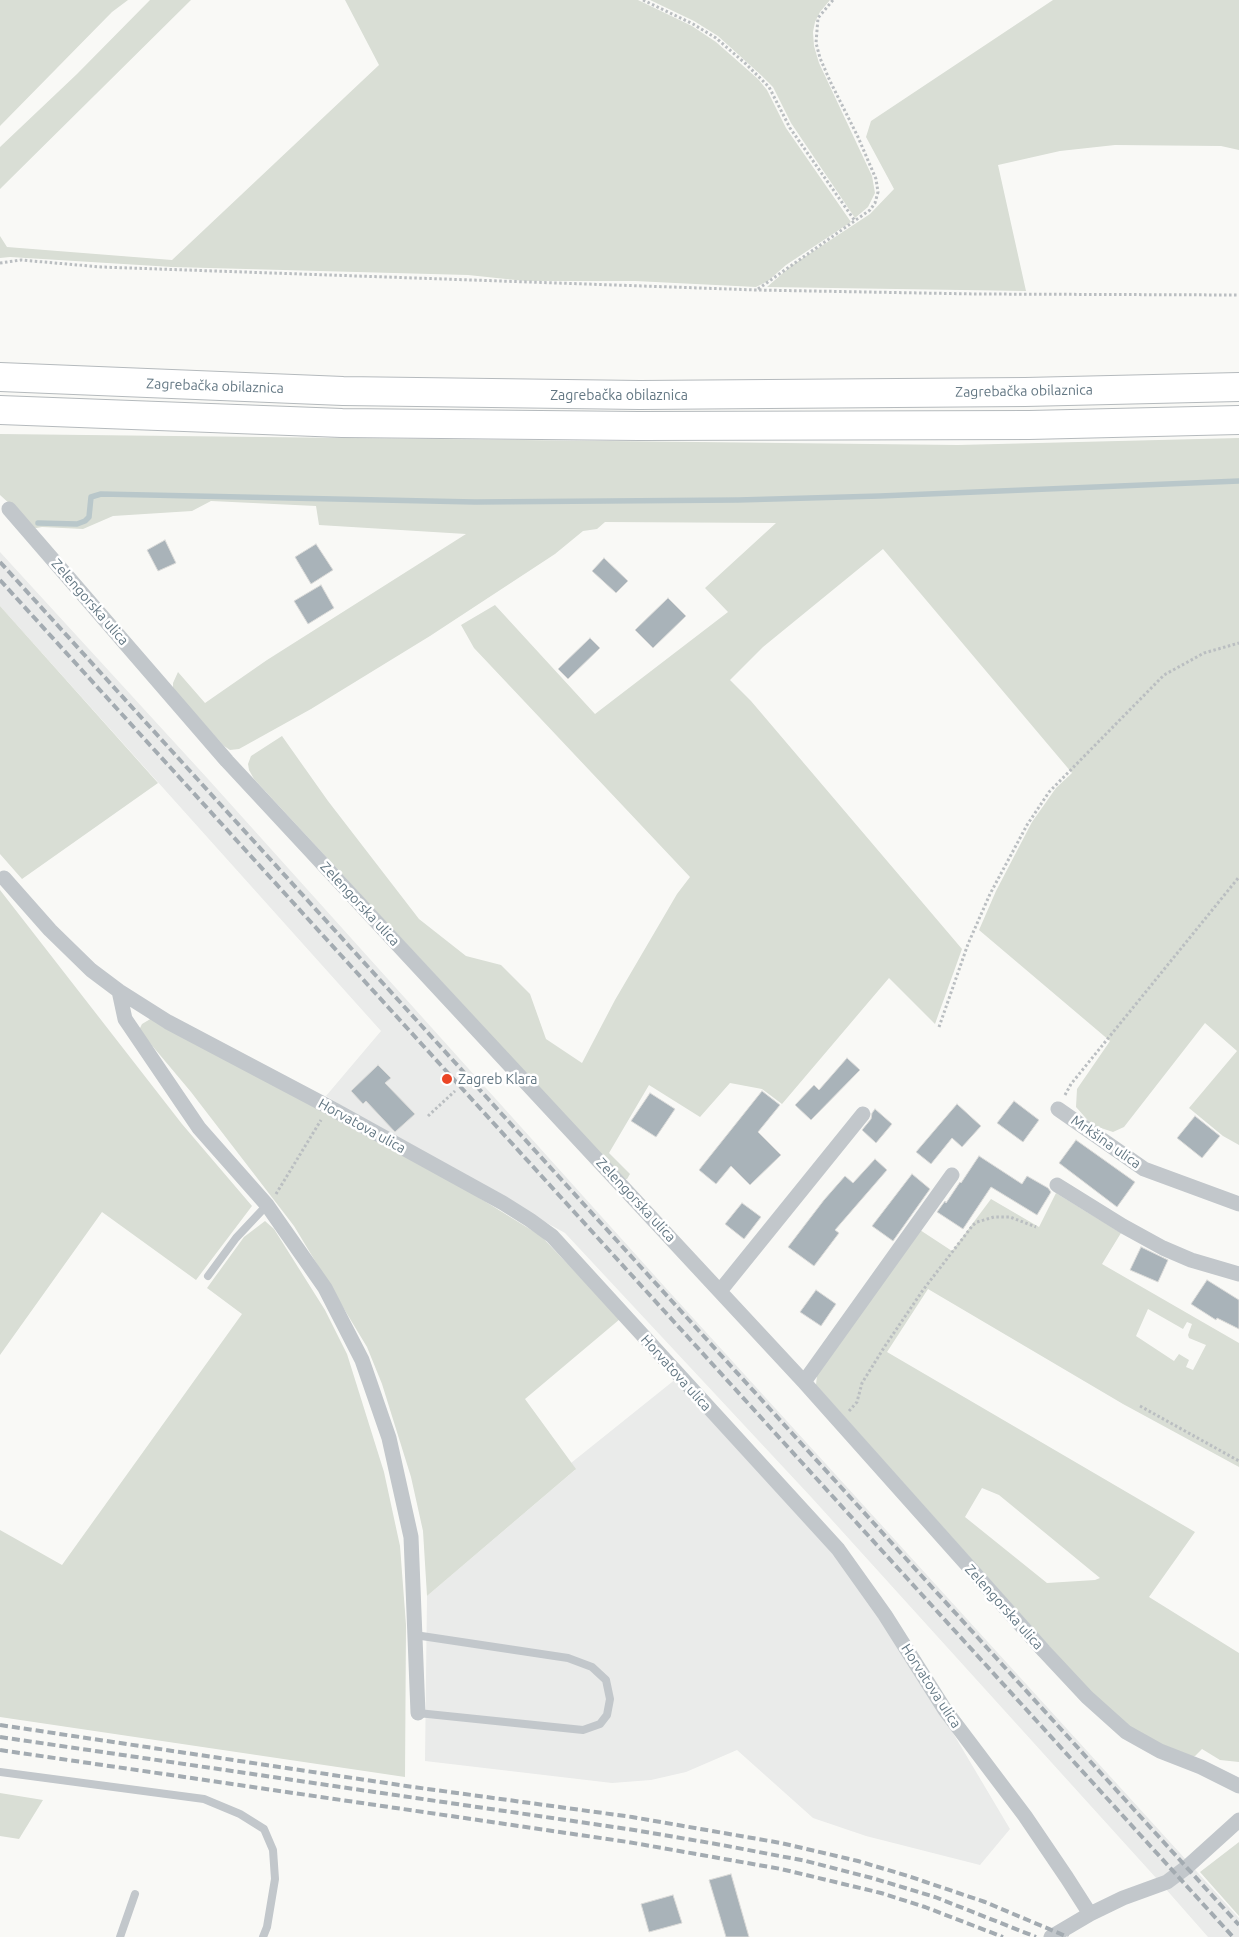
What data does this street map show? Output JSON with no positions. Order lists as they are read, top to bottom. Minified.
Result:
{"streets":{"highway":["Zagrebačka obilaznica"],"street":["Zelengorska ulica","Horvatova ulica","Mrkšina ulica"]},"places":["Zagreb Klara"]}
